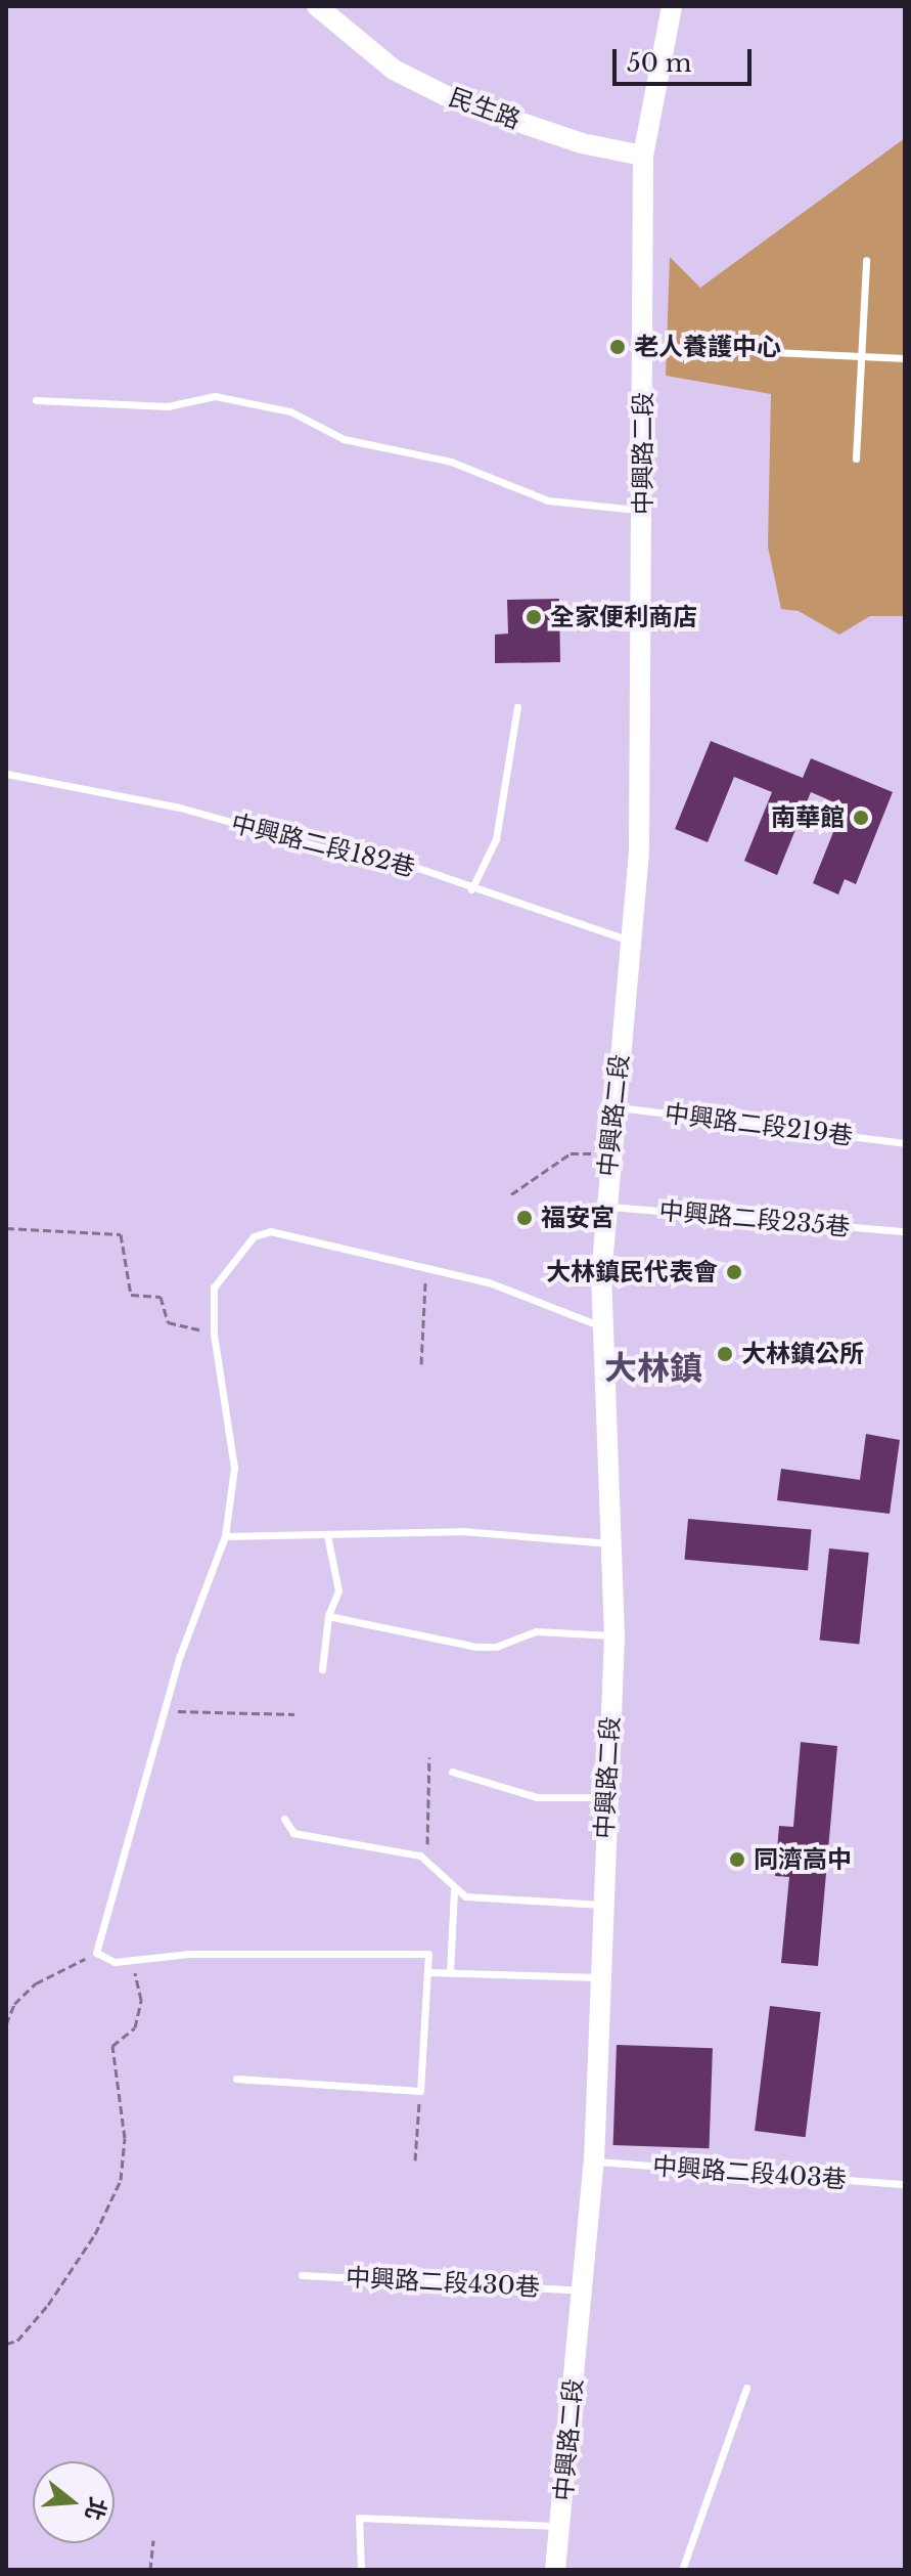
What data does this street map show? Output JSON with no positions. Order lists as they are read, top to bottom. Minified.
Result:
{"streets":{"main road":["民生路","中興路二段"],"lane":["中興路二段182巷","中興路二段219巷","中興路二段235巷","中興路二段403巷","中興路二段430巷"]},"crossings":[["民生路","中興路二段"],["中興路二段","中興路二段182巷"],["中興路二段","中興路二段219巷"],["中興路二段","中興路二段235巷"],["中興路二段","中興路二段403巷"],["中興路二段","中興路二段430巷"]],"districts":["大林鎮"],"places":["老人養護中心","全家便利商店","南華館","福安宮","大林鎮民代表會","大林鎮公所","同濟高中"],"scale_bar":"50 m","north":"right"}
